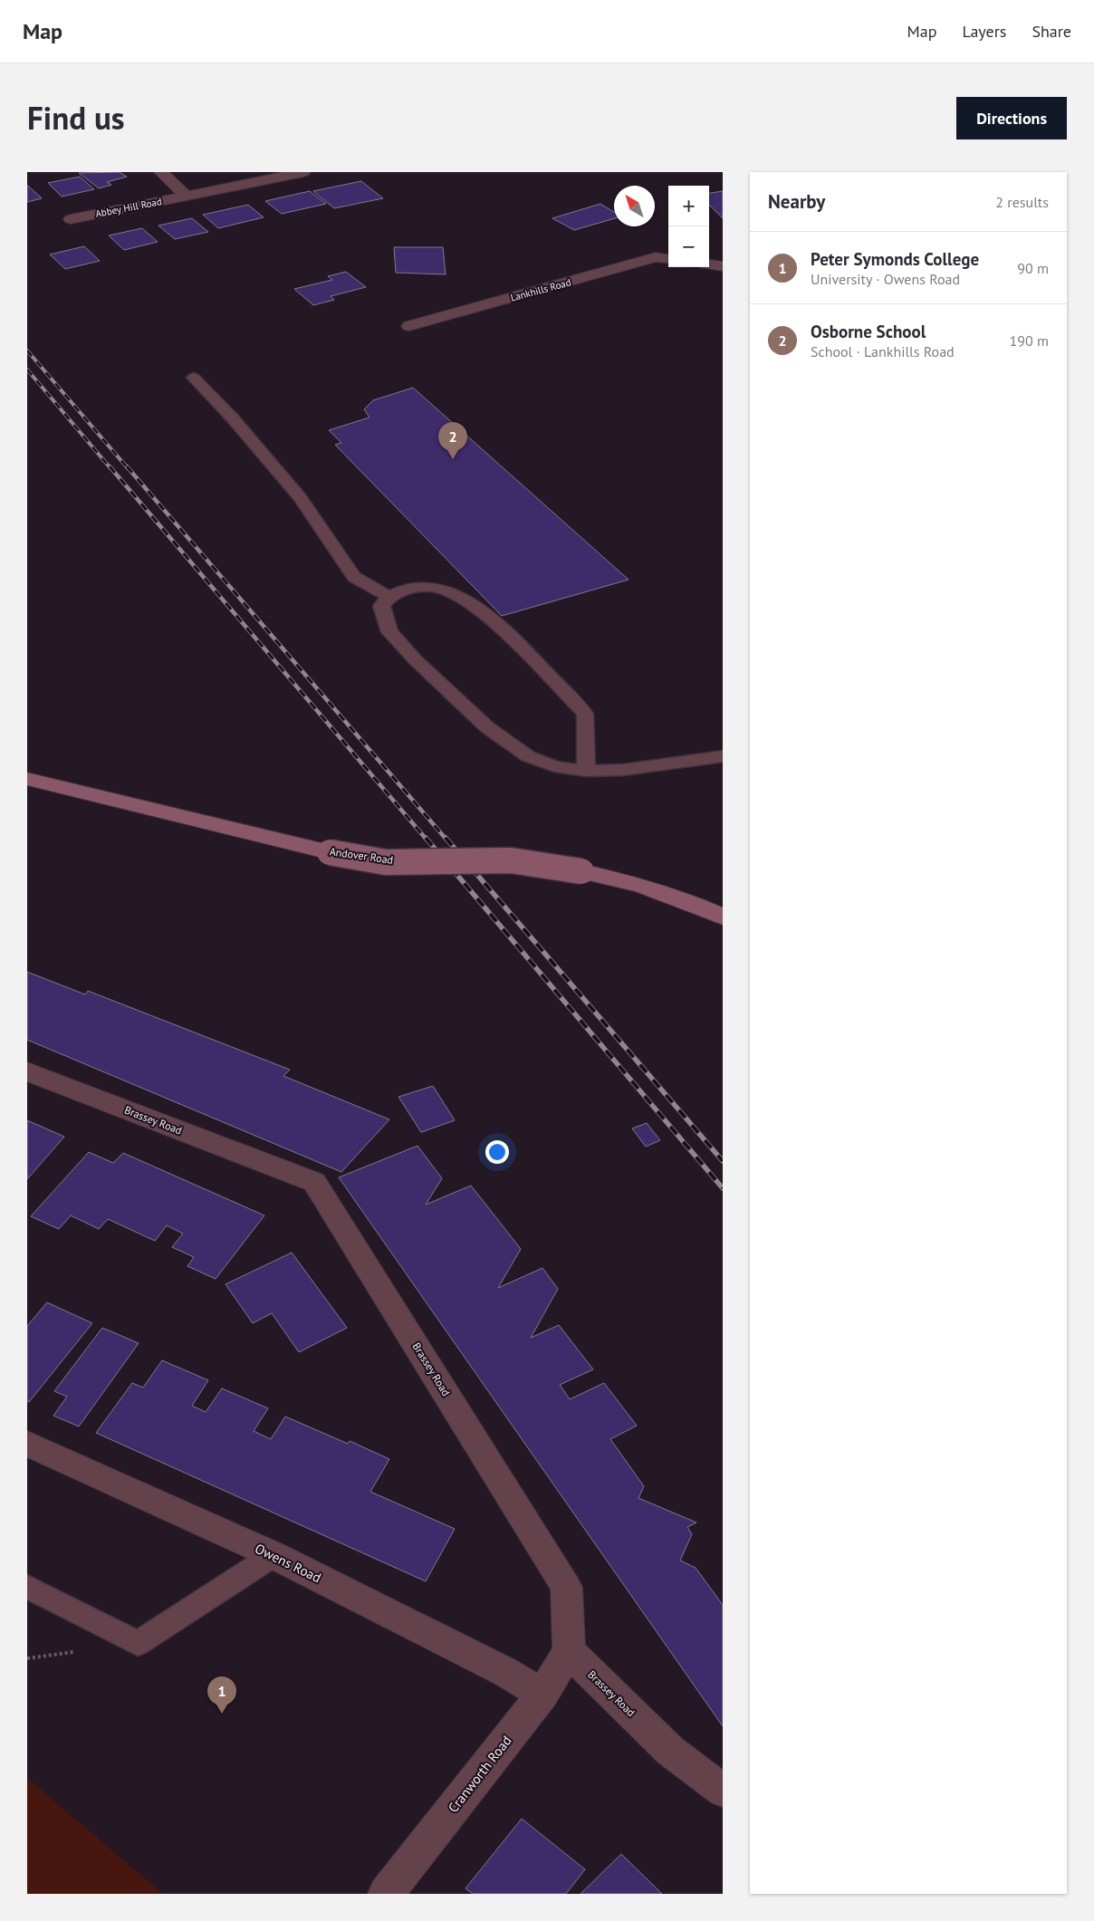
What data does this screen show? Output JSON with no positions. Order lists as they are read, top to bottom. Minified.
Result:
{"streets":{"main road":["Andover Road"],"street":["Abbey Hill Road","Lankhills Road","Brassey Road","Owens Road","Cranworth Road"]},"crossings":[["Brassey Road","Cranworth Road"],["Owens Road","Cranworth Road"]],"north":"top left","page":{"header":"Map","nav":["Map","Layers","Share"],"title":"Find us","buttons":"Directions","heading":["Nearby","2 results"],"map_buttons":["+","−"],"list":[{"mark":"1","name":"Peter Symonds College","note":"University · Owens Road","value":"90 m"},{"mark":"2","name":"Osborne School","note":"School · Lankhills Road","value":"190 m"}],"pins":["2","1"]}}
